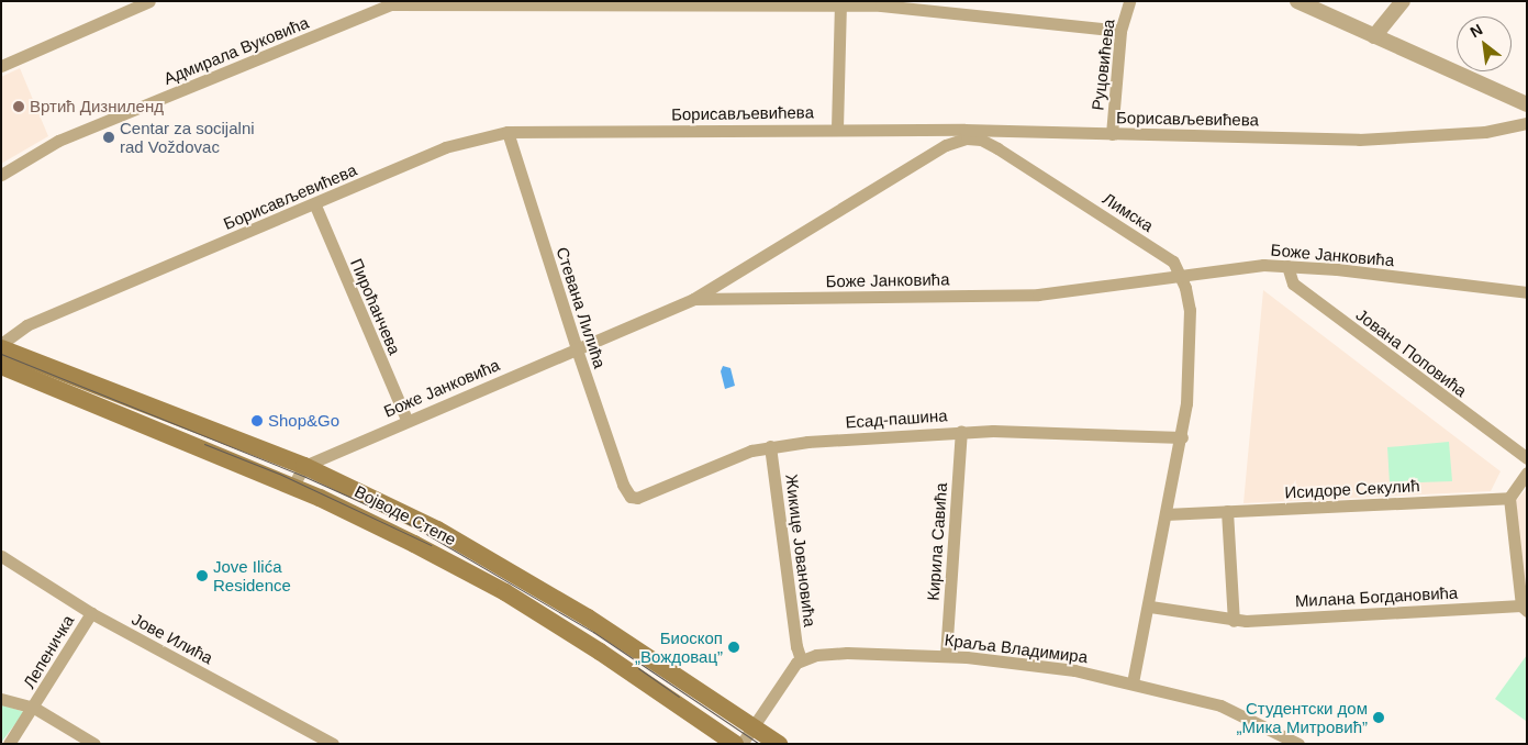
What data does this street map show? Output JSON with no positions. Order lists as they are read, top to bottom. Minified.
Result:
{"streets":{"main road":["Војводе Степе"],"street":["Адмирала Вуковића","Руцовићева","Борисављевићева","Лимска","Боже Јанковића","Пироћанчева","Стевана Лилића","Јована Поповића","Есад-пашина","Исидоре Секулић","Кирила Савића","Жикице Јовановића","Милана Богдановића","Јове Илића","Краља Владимира","Лепеничка"]},"crossings":[["Адмирала Вуковића","Руцовићева"],["Руцовићева","Борисављевићева"],["Борисављевићева","Пироћанчева"],["Борисављевићева","Стевана Лилића"],["Лимска","Боже Јанковића"],["Боже Јанковића","Пироћанчева"],["Боже Јанковића","Стевана Лилића"],["Боже Јанковића","Јована Поповића"],["Боже Јанковића","Војводе Степе"],["Стевана Лилића","Есад-пашина"],["Есад-пашина","Кирила Савића"],["Есад-пашина","Жикице Јовановића"],["Кирила Савића","Краља Владимира"],["Жикице Јовановића","Краља Владимира"],["Јове Илића","Лепеничка"]],"places":["Вртић Дизниленд","Centar za socijalni rad Voždovac","Shop&Go","Jove Ilića Residence","Биоскоп „Вождовац”","Студентски дом „Мика Митровић”"],"north":"top left"}
